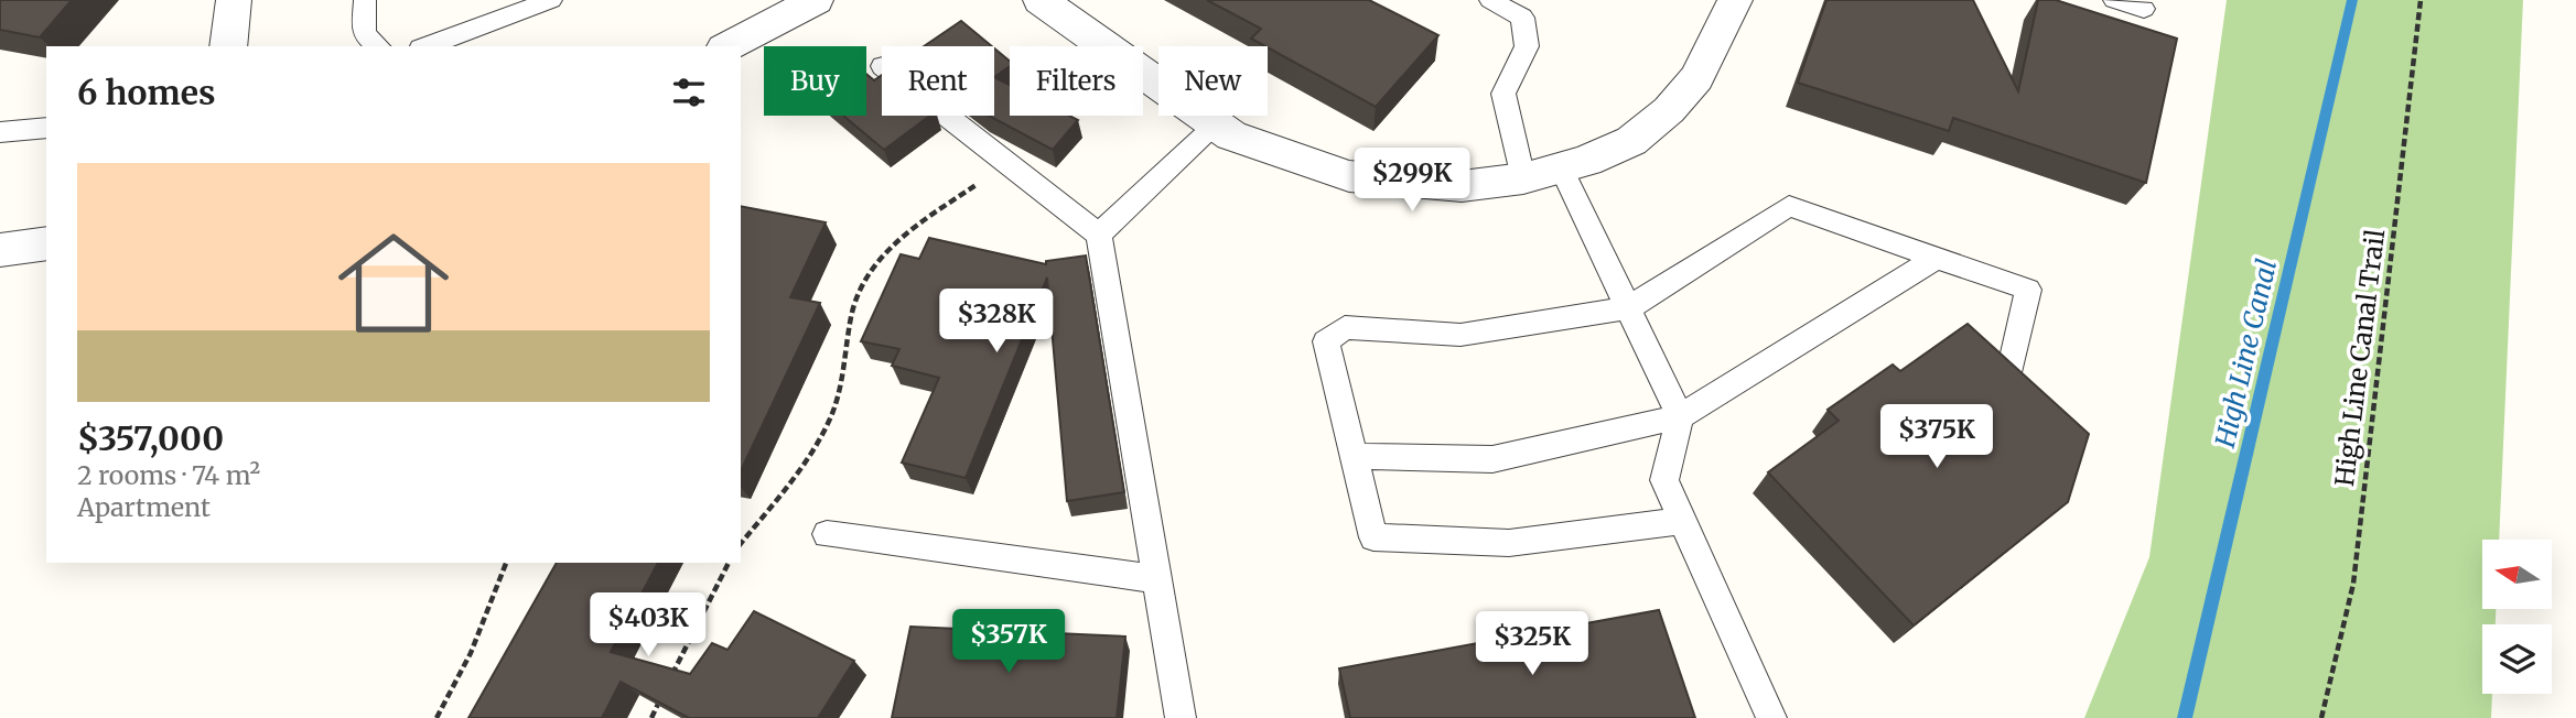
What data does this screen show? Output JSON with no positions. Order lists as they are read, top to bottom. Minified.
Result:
{"streets":{"path":["High Line Canal Trail"]},"water":["High Line Canal"],"north":"left","page":{"chip":["Buy","Rent","Filters","New"],"heading":"6 homes","list":[{"name":"$357,000","note":"2 rooms · 74 m² · Apartment"}],"price":["$299K","$328K","$375K","$403K","$357K","$325K"]}}
